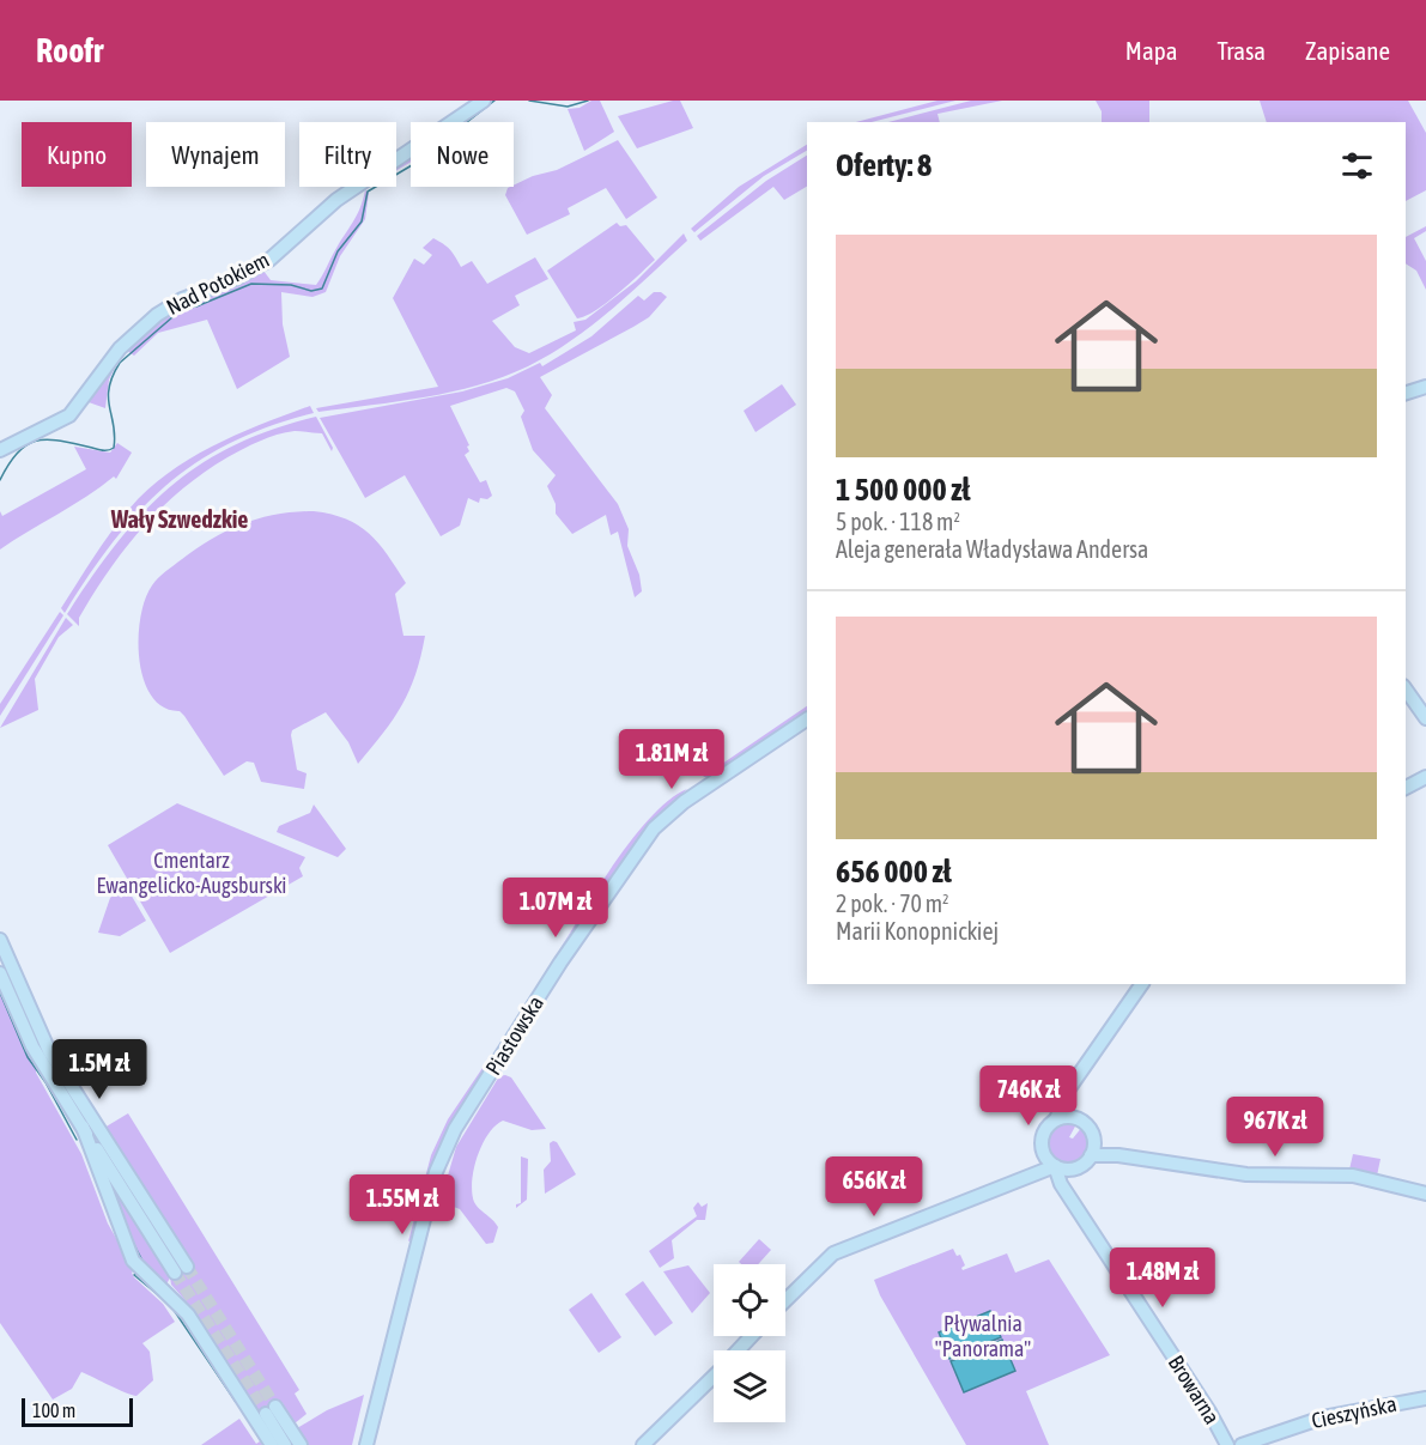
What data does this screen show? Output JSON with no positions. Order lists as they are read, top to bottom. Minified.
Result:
{"streets":{"street":["Nad Potokiem","Piastowska","Browarna","Cieszyńska"]},"districts":["Wały Szwedzkie"],"parks":["Cmentarz Ewangelicko-Augsburski","Pływalnia \"Panorama\""],"scale_bar":"100 m","page":{"header":"Roofr","nav":["Mapa","Trasa","Zapisane"],"chip":["Kupno","Wynajem","Filtry","Nowe"],"heading":"Oferty: 8","list":[{"name":"1 500 000 zł","note":"5 pok. · 118 m² · Aleja generała Władysława Andersa"},{"name":"656 000 zł","note":"2 pok. · 70 m² · Marii Konopnickiej"}],"price":["1.81M zł","1.07M zł","1.5M zł","746K zł","967K zł","656K zł","1.55M zł","1.48M zł"],"scale":"100 m"}}
